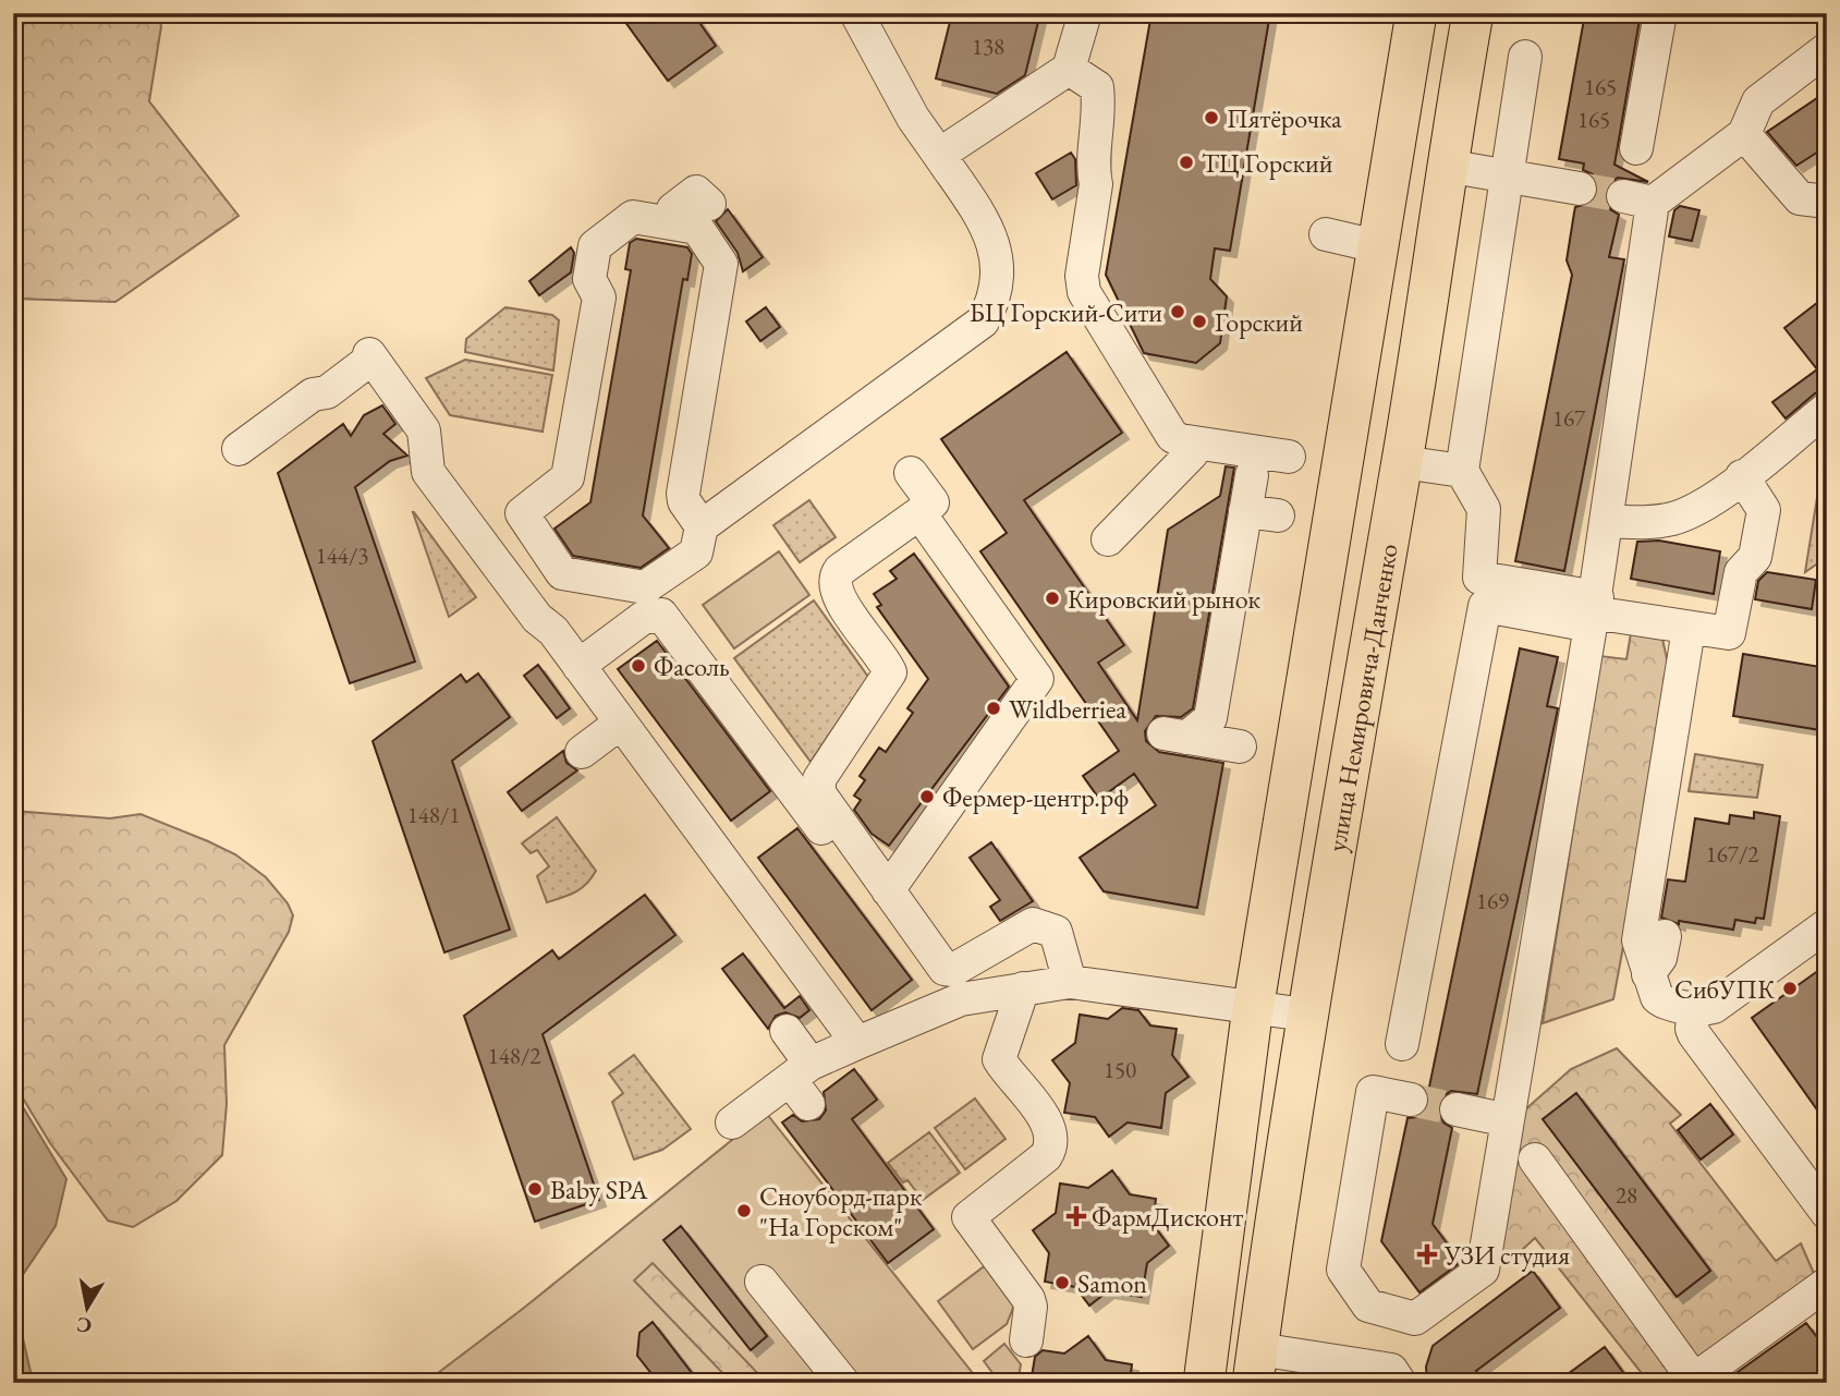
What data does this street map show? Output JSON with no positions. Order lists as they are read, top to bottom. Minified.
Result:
{"streets":{"main road":["улица Немировича-Данченко"]},"places":{"other":["Пятёрочка","ТЦ Горский","БЦ Горский-Сити","Горский","Кировский рынок","Фасоль","Wildberriea","Фермер-центр.рф","СибУПК","Baby SPA","Сноуборд-парк \"На Горском\"","Samon"],"health":["ФармДисконт","УЗИ студия"]},"house_numbers":["138","165","165","167","144/3","148/1","167/2","169","148/2","150","28"],"north":"bottom"}
